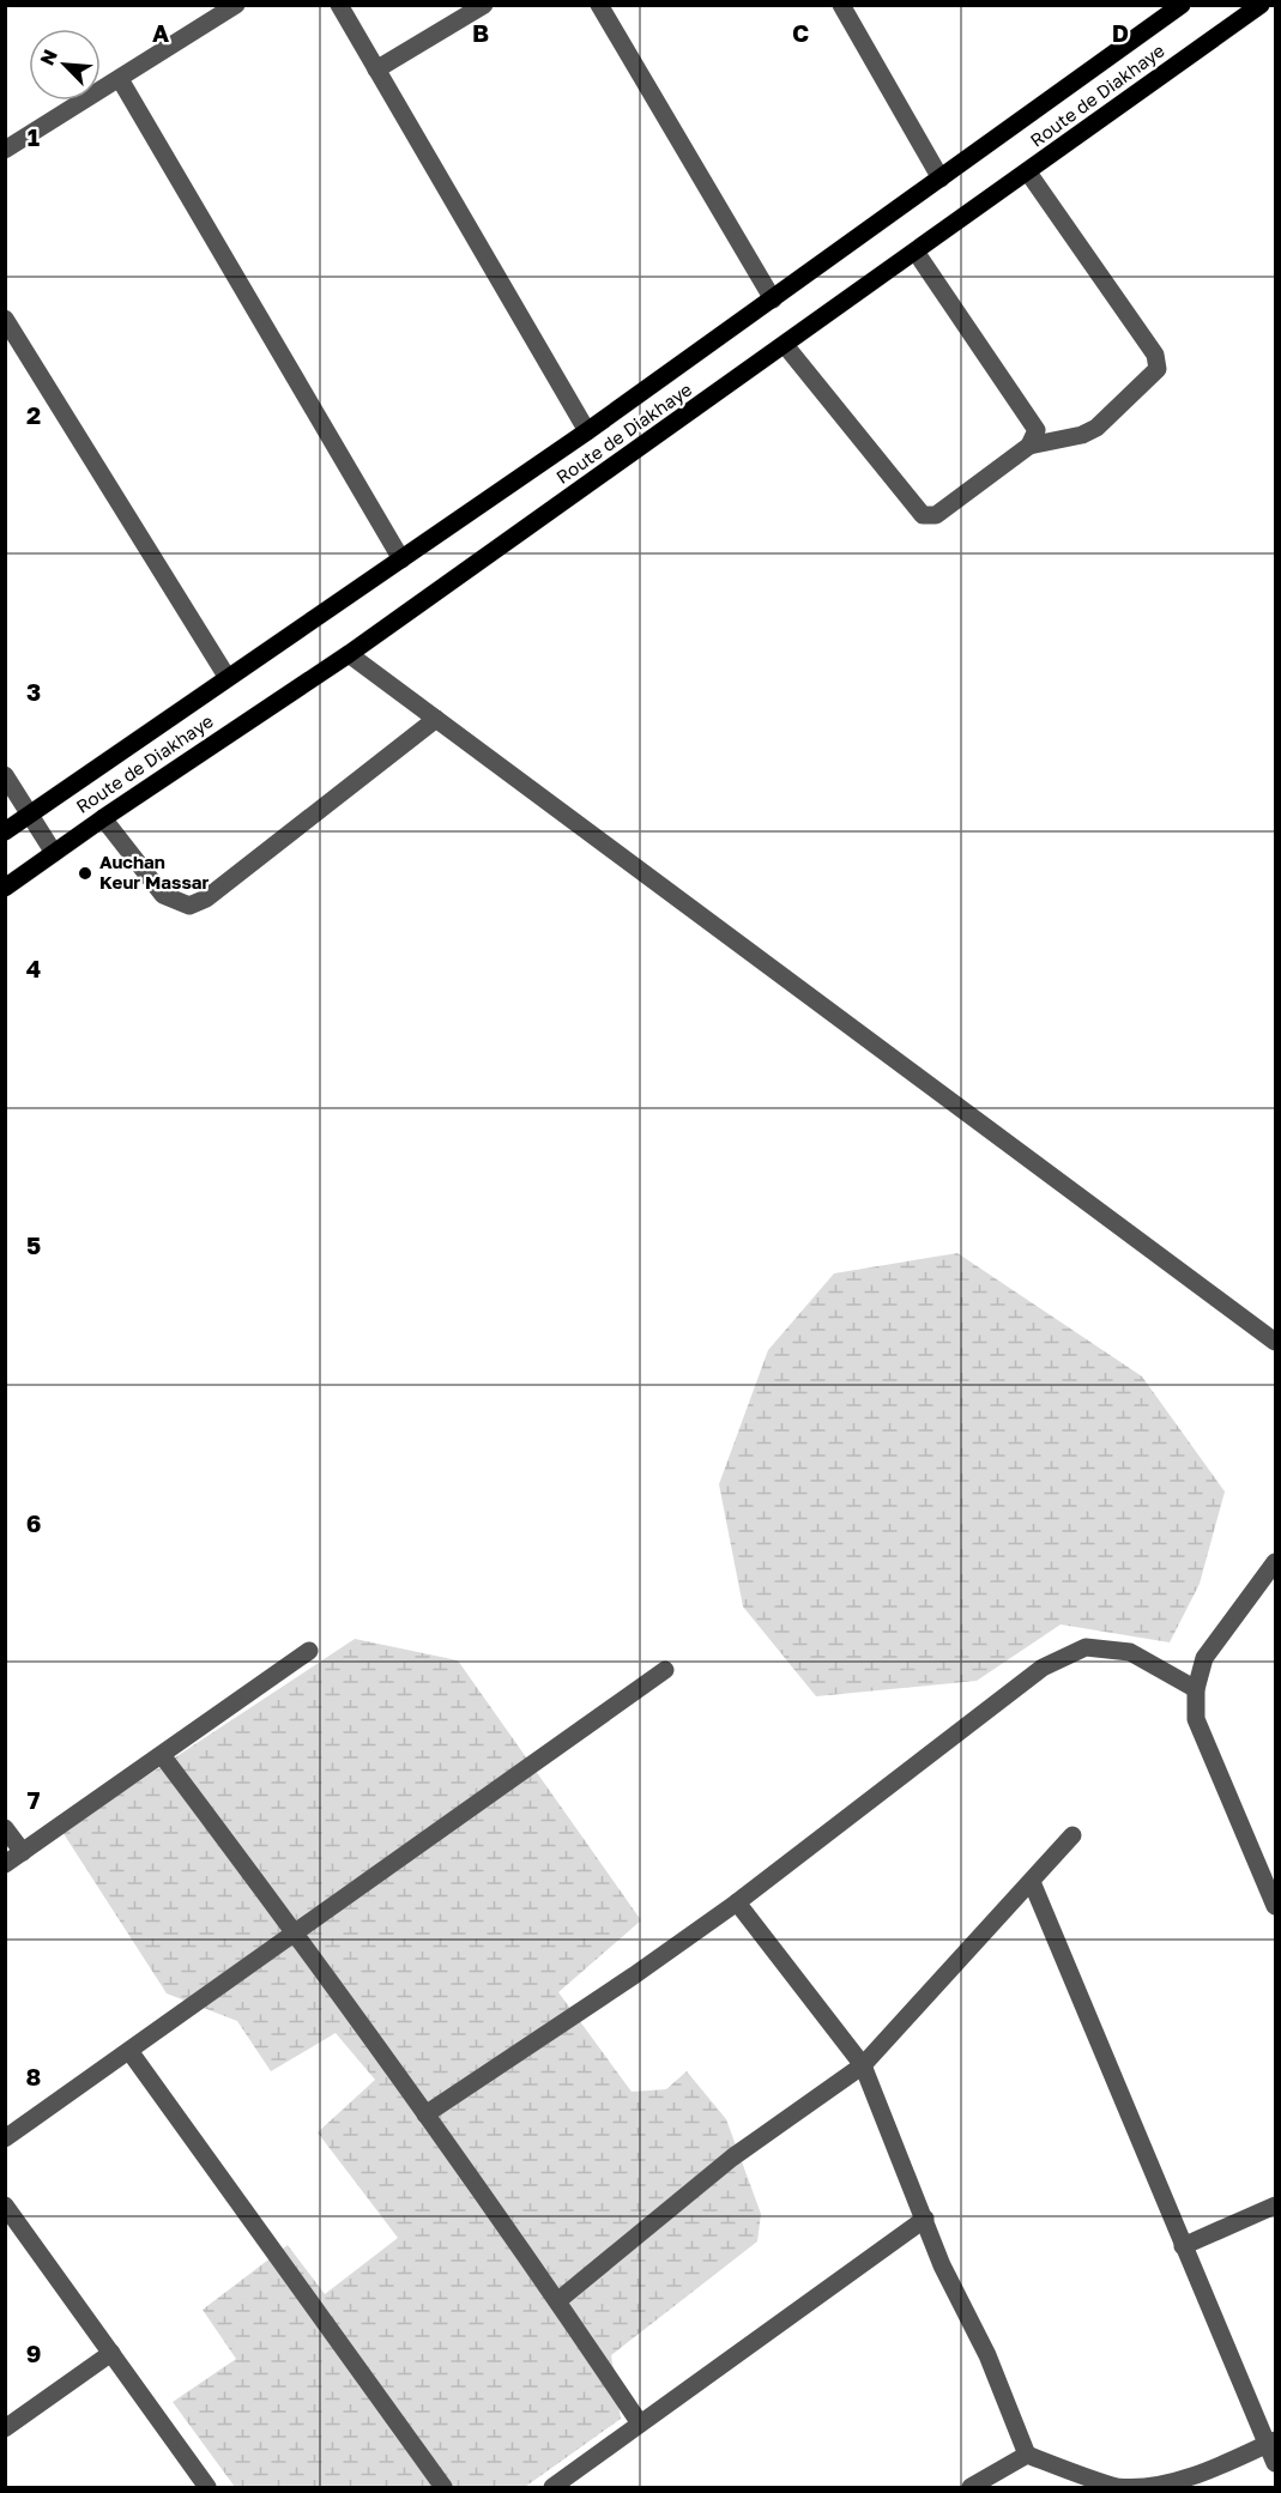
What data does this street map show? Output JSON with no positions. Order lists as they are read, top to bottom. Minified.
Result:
{"streets":{"main road":["Route de Diakhaye"]},"places":["Auchan Keur Massar"],"north":"top left","grid":{"columns":["A","B","C","D"],"rows":["1","2","3","4","5","6","7","8","9"]}}
